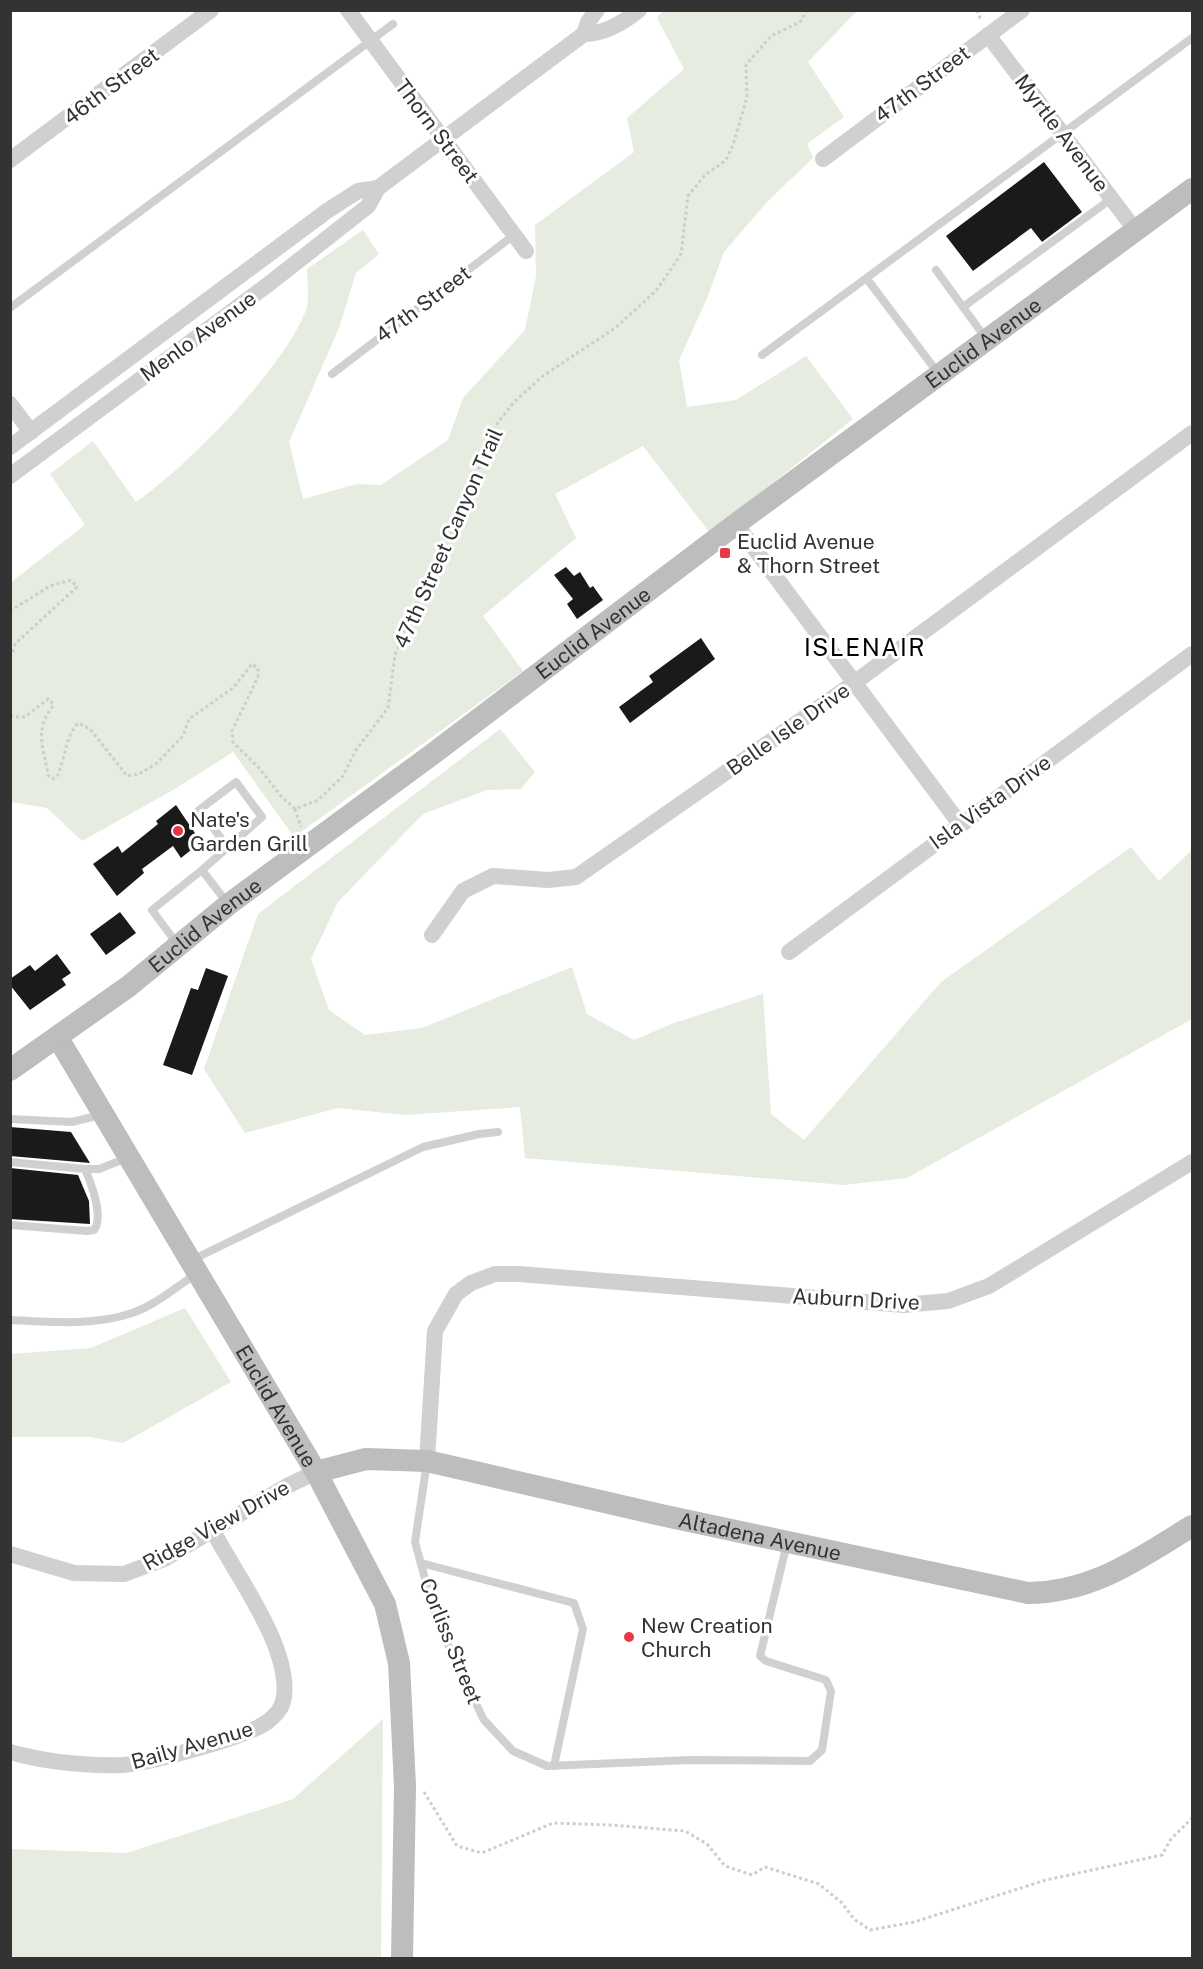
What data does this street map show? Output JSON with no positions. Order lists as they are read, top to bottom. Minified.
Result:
{"streets":{"main road":["Euclid Avenue","Altadena Avenue"],"street":["47th Street","46th Street","Thorn Street","Myrtle Avenue","Menlo Avenue","Belle Isle Drive","Isla Vista Drive","Auburn Drive","Ridge View Drive","Corliss Street","Baily Avenue"],"path":["47th Street Canyon Trail"]},"crossings":[["47th Street","Thorn Street"],["47th Street","Myrtle Avenue"],["Thorn Street","Menlo Avenue"],["Myrtle Avenue","Euclid Avenue"],["Euclid Avenue","Ridge View Drive"],["Euclid Avenue","Altadena Avenue"],["Auburn Drive","Corliss Street"],["Ridge View Drive","Altadena Avenue"],["Ridge View Drive","Baily Avenue"],["Altadena Avenue","Corliss Street"]],"districts":["ISLENAIR"],"places":{"transit":["Euclid Avenue & Thorn Street"],"other":["Nate's Garden Grill","New Creation Church"]}}
